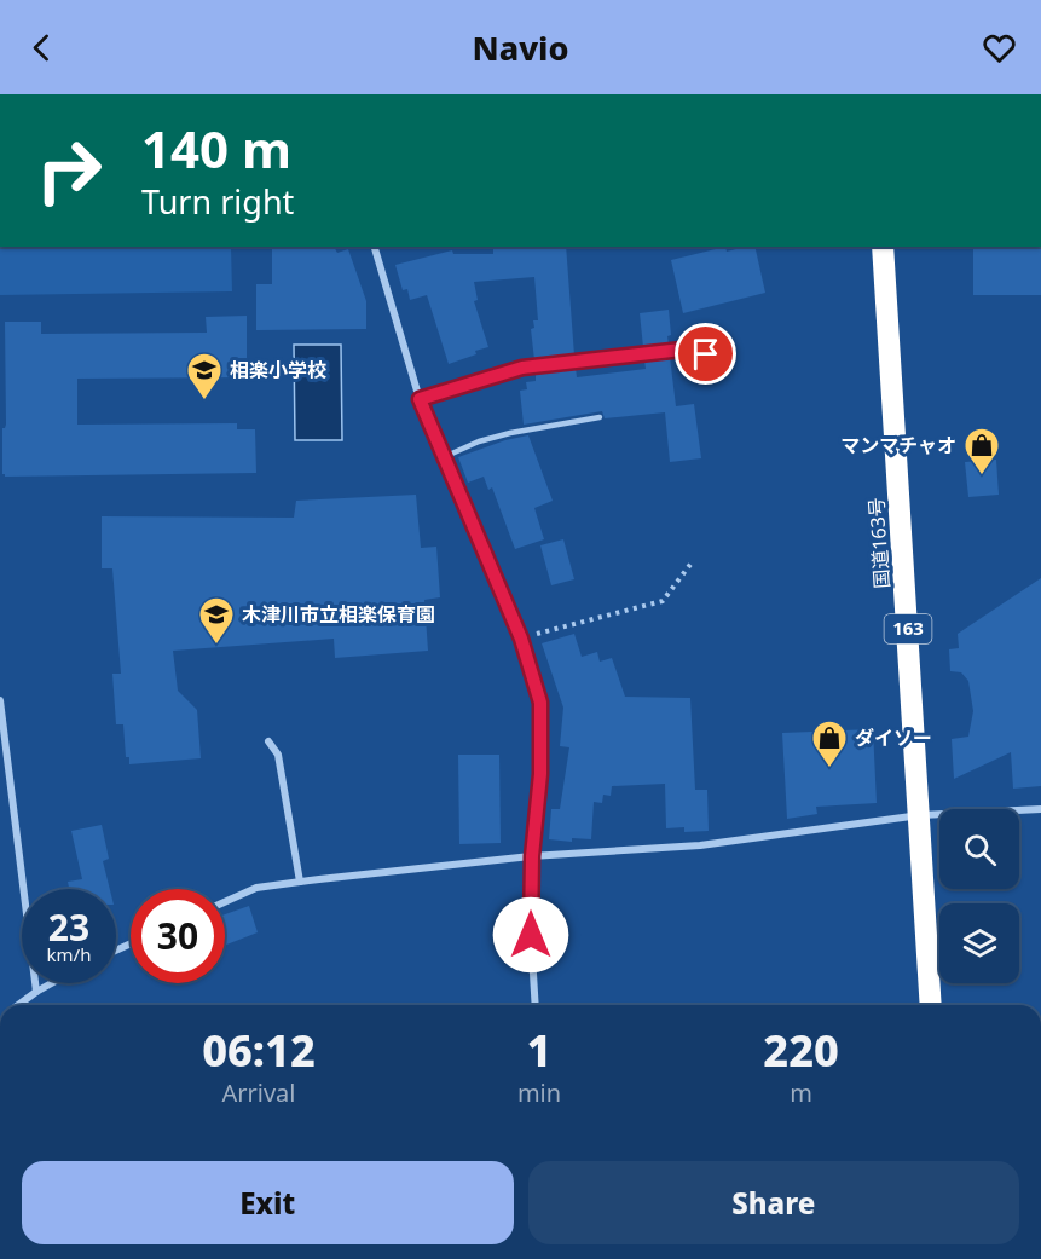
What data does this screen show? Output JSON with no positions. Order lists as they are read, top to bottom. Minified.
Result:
{"streets":{"highway":["国道163号","163"]},"places":{"school or university":["相楽小学校","木津川市立相楽保育園"],"shop":["マンマチャオ","ダイソー"]},"page":{"header":"Navio","turn":["140 m","Turn right"],"speed":"23 km/h","limit":"30","eta":["06:12","Arrival","1","min","220","m"],"buttons":["Exit","Share"]}}
